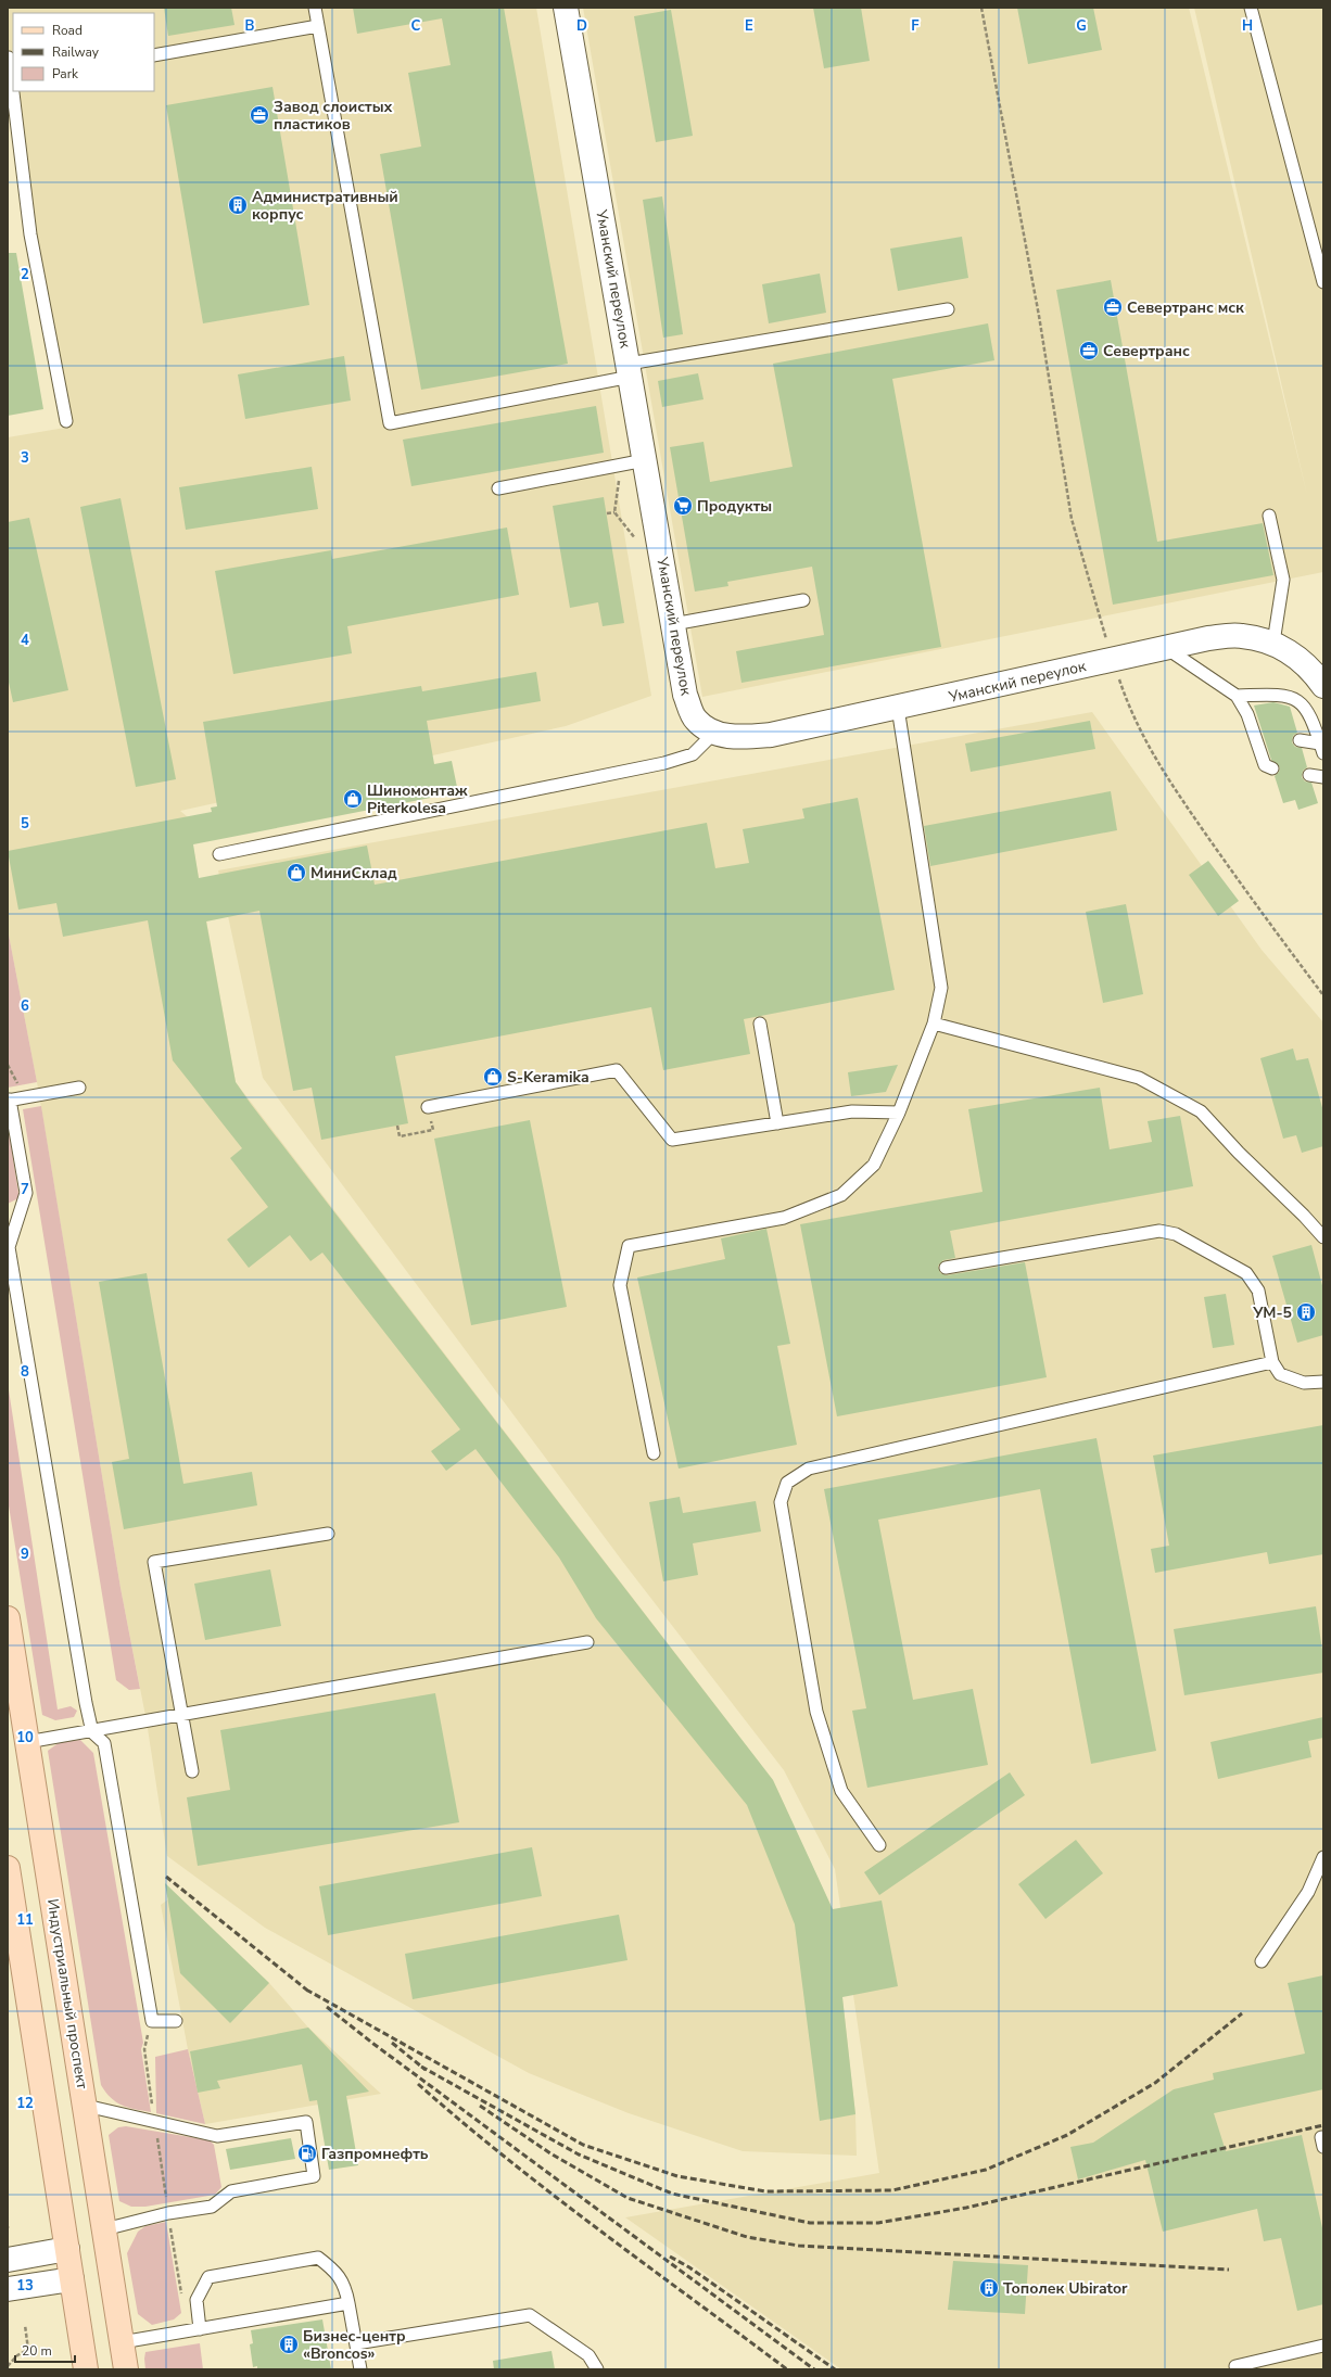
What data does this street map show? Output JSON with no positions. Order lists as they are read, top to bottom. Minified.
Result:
{"streets":{"main road":["Индустриальный проспект"],"street":["Уманский переулок"]},"places":{"office":["Завод слоистых пластиков","Севертранс мск","Севертранс"],"building":["Административный корпус","УМ-5","Тополек Ubirator","Бизнес-центр «Broncos»"],"supermarket":["Продукты"],"shop":["Шиномонтаж Piterkolesa","МиниСклад","S-Keramika"],"fuel station":["Газпромнефть"]},"legend":["Road","Railway","Park"],"scale_bar":"20 m","grid":{"columns":["B","C","D","E","F","G","H"],"rows":["2","3","4","5","6","7","8","9","10","11","12","13"]}}
